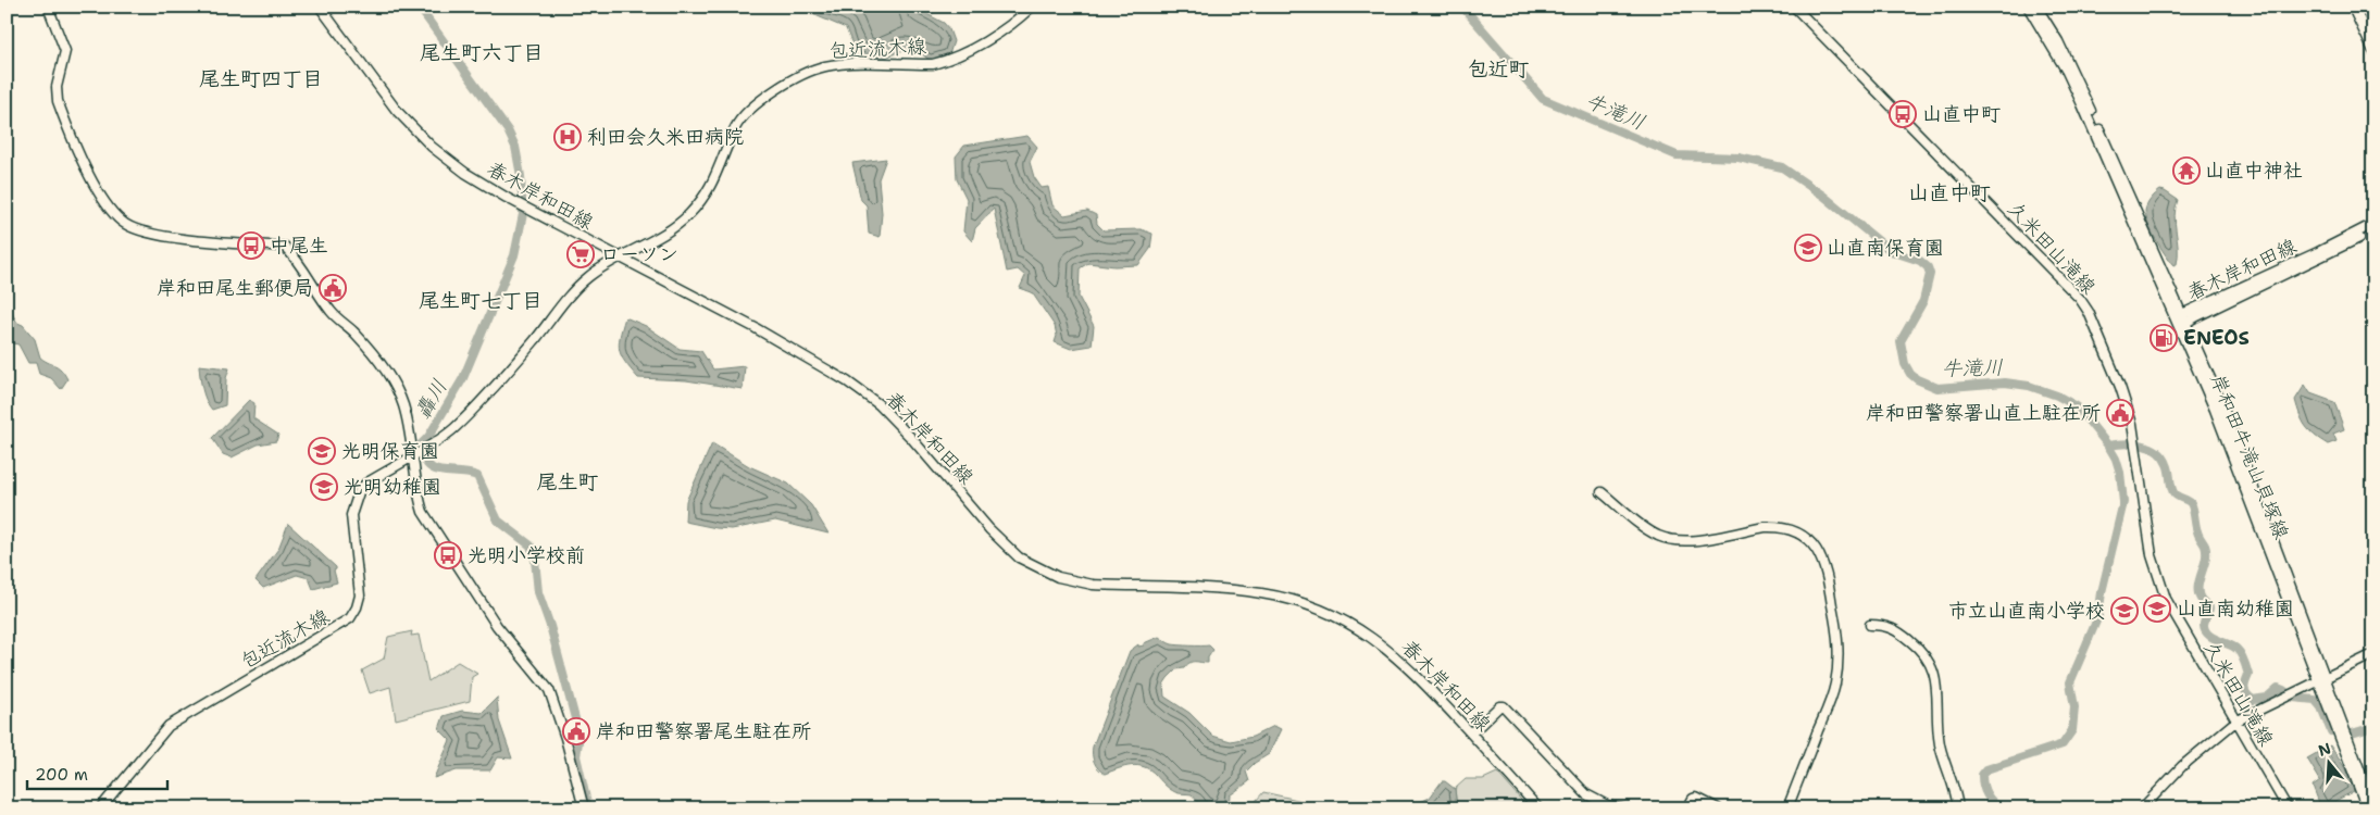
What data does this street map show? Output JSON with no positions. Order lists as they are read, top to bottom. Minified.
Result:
{"streets":{"street":["包近流木線","春木岸和田線","久米田山滝線","岸和田牛滝山貝塚線"]},"crossings":[["包近流木線","春木岸和田線"],["春木岸和田線","岸和田牛滝山貝塚線"]],"districts":["尾生町六丁目","包近町","尾生町四丁目","山直中町","尾生町七丁目","尾生町"],"water":["牛滝川","轟川"],"places":{"bus stop":["山直中町","中尾生","光明小学校前"],"hospital":["利田会久米田病院"],"temple":["山直中神社"],"school or university":["山直南保育園","光明保育園","光明幼稚園","山直南幼稚園","市立山直南小学校"],"supermarket":["ローソン"],"public building":["岸和田尾生郵便局","岸和田警察署山直上駐在所","岸和田警察署尾生駐在所"],"fuel station":["ENEOS"]},"scale_bar":"200 m","north":"top"}
